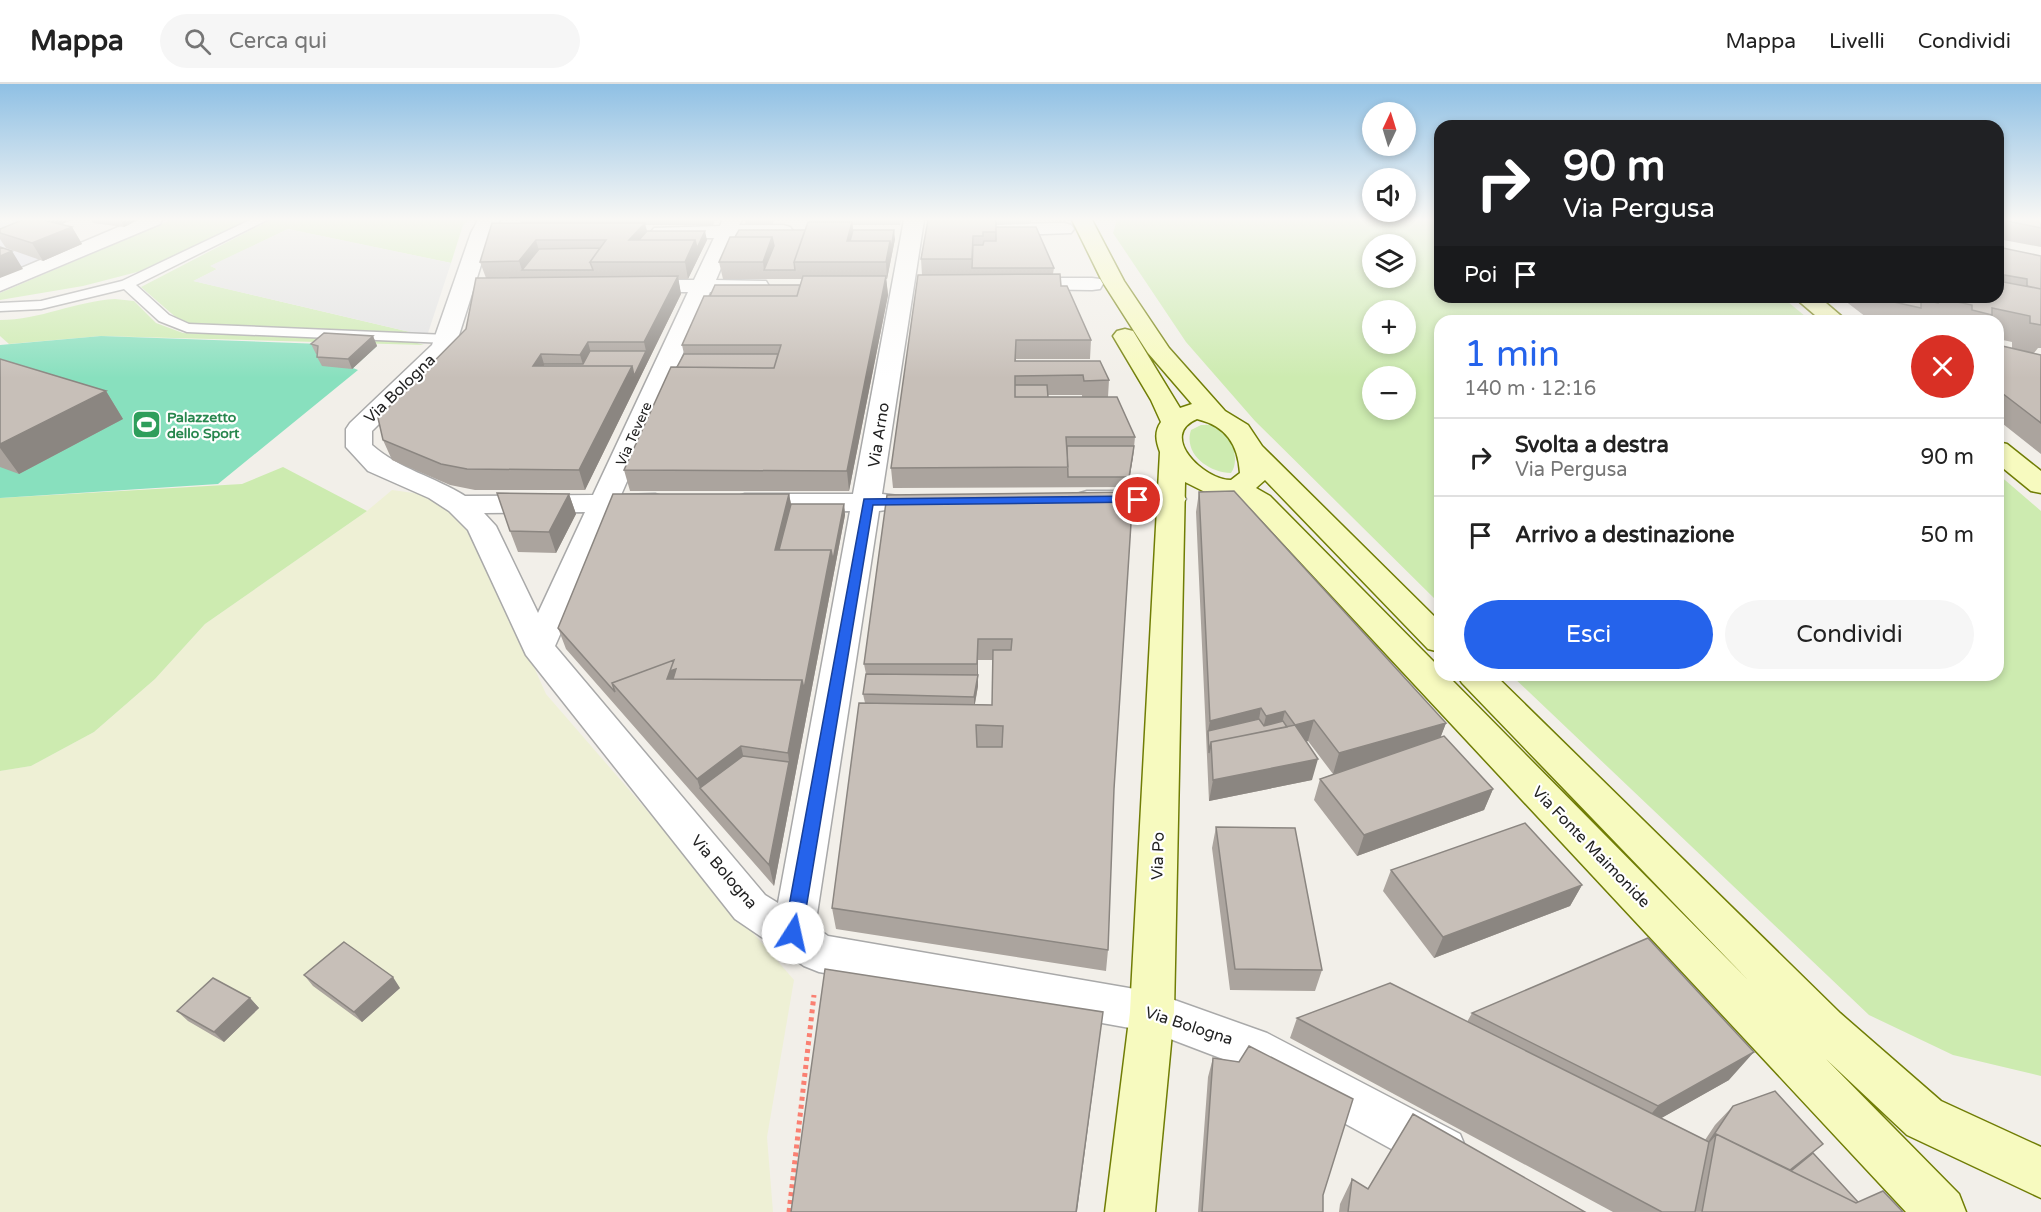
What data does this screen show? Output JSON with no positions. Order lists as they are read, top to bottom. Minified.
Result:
{"streets":{"street":["Via Bologna","Via Tevere","Via Arno","Via Fonte Maimonide","Via Po"]},"crossings":[["Via Bologna","Via Tevere"],["Via Bologna","Via Arno"],["Via Bologna","Via Po"],["Via Fonte Maimonide","Via Po"]],"places":{"sports":["Palazzetto dello Sport"]},"north":"top","page":{"header":"Mappa","search":"Cerca qui","nav":["Mappa","Livelli","Condividi"],"map_buttons":["+","−"],"turn":["90 m","Via Pergusa"],"then":"Poi","heading":["1 min","140 m · 12:16"],"list":[{"name":"Svolta a destra","note":"Via Pergusa","value":"90 m"},{"name":"Arrivo a destinazione","value":"50 m"}],"buttons":["Esci","Condividi"]}}
